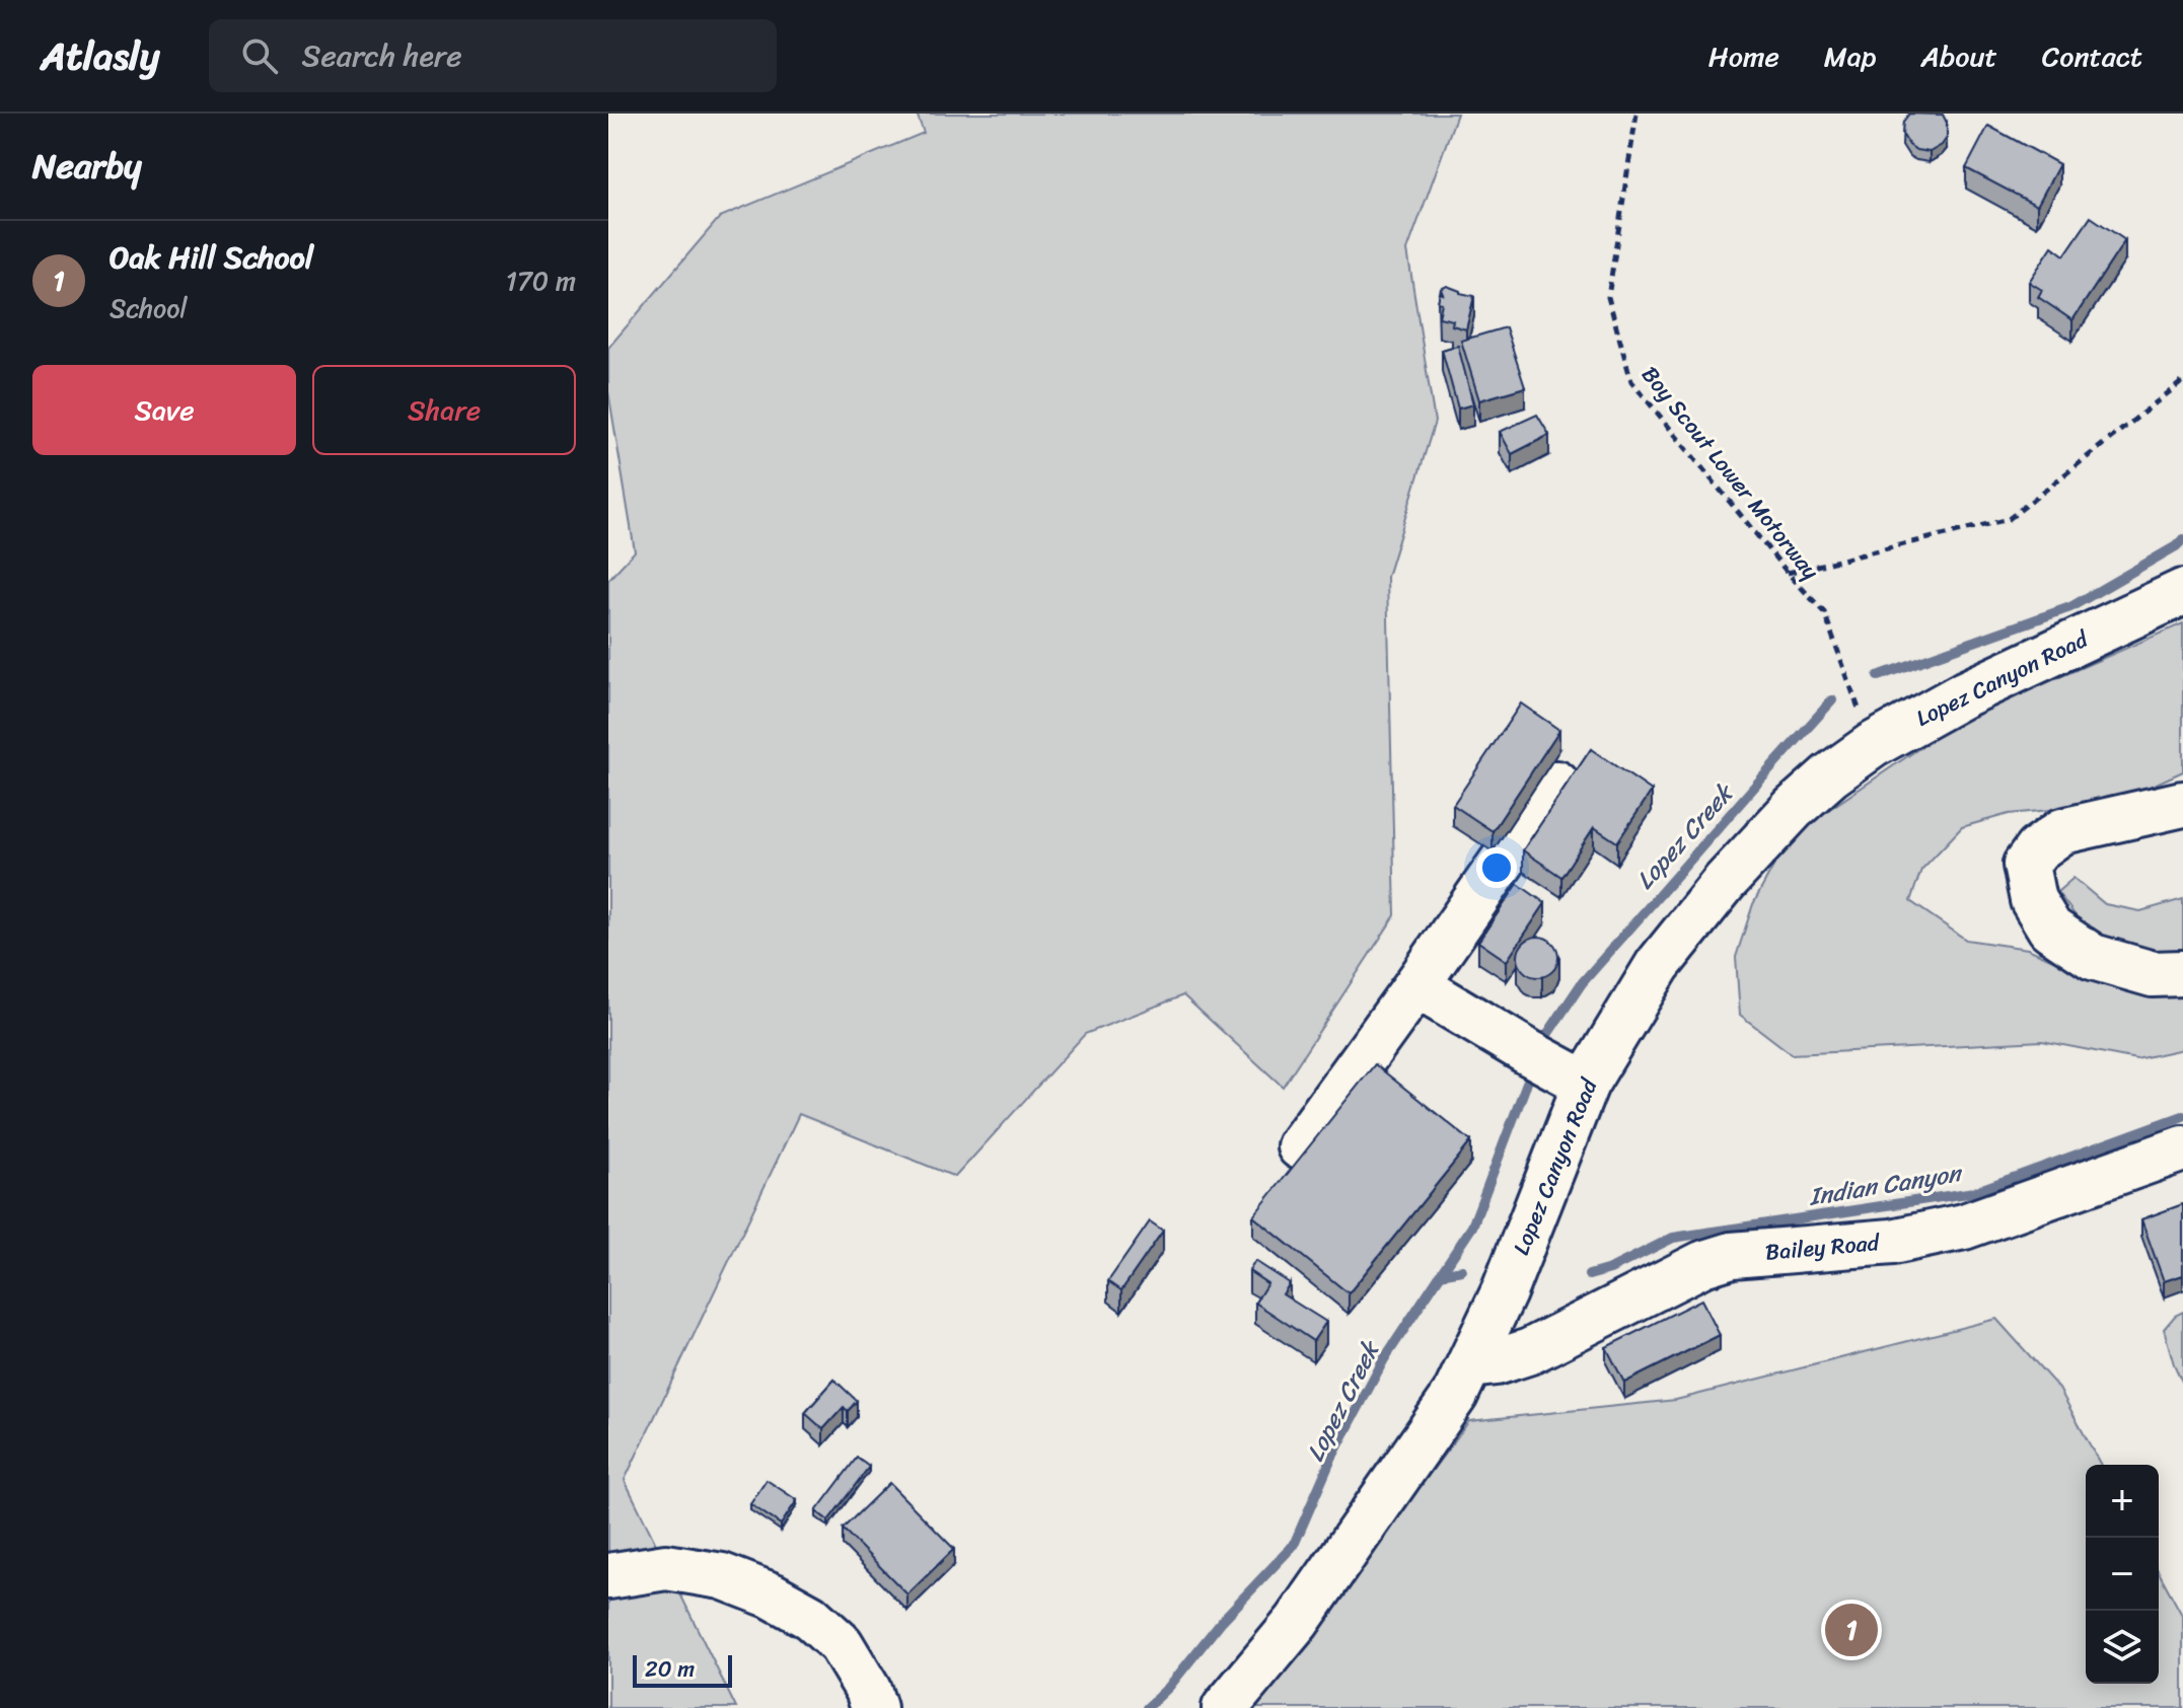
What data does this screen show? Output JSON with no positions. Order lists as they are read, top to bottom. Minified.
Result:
{"streets":{"street":["Lopez Canyon Road","Bailey Road"],"path":["Boy Scout Lower Motorway"]},"crossings":[["Boy Scout Lower Motorway","Lopez Canyon Road"],["Lopez Canyon Road","Bailey Road"]],"water":["Lopez Creek","Indian Canyon"],"scale_bar":"20 m","page":{"header":"Atlasly","search":"Search here","nav":["Home","Map","About","Contact"],"heading":"Nearby","list":[{"mark":"1","name":"Oak Hill School","note":"School","value":"170 m"}],"buttons":["Save","Share"],"map_buttons":["+","−"],"pins":"1","scale":"20 m"}}
